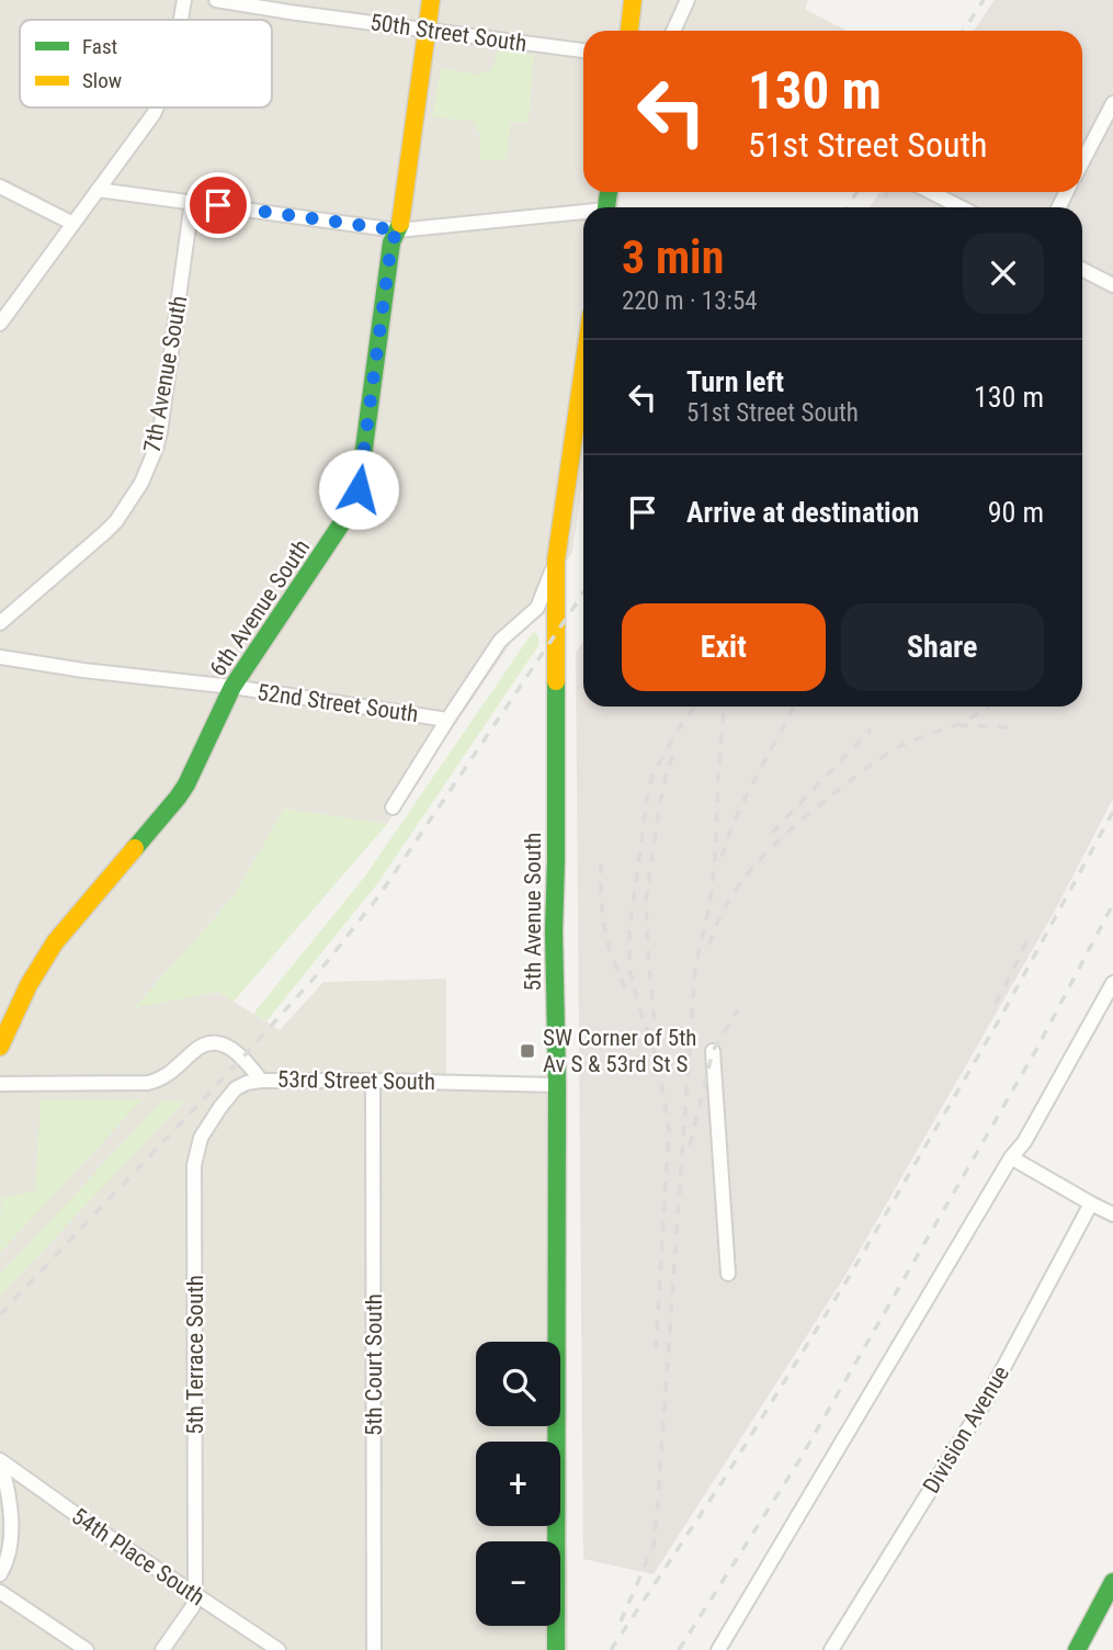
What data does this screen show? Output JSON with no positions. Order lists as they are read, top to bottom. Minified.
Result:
{"streets":{"street":["50th Street South","7th Avenue South","6th Avenue South","52nd Street South","5th Avenue South","53rd Street South","5th Terrace South","5th Court South","Division Avenue","54th Place South"]},"crossings":[["50th Street South","6th Avenue South"],["6th Avenue South","52nd Street South"],["5th Avenue South","53rd Street South"],["53rd Street South","5th Terrace South"],["53rd Street South","5th Court South"],["5th Terrace South","54th Place South"]],"places":{"transit":["SW Corner of 5th Av S & 53rd St S"]},"legend":["Fast","Slow"],"page":{"turn":["130 m","51st Street South"],"heading":["3 min","220 m · 13:54"],"list":[{"name":"Turn left","note":"51st Street South","value":"130 m"},{"name":"Arrive at destination","value":"90 m"}],"buttons":["Exit","Share"],"map_buttons":["+","−"]}}
